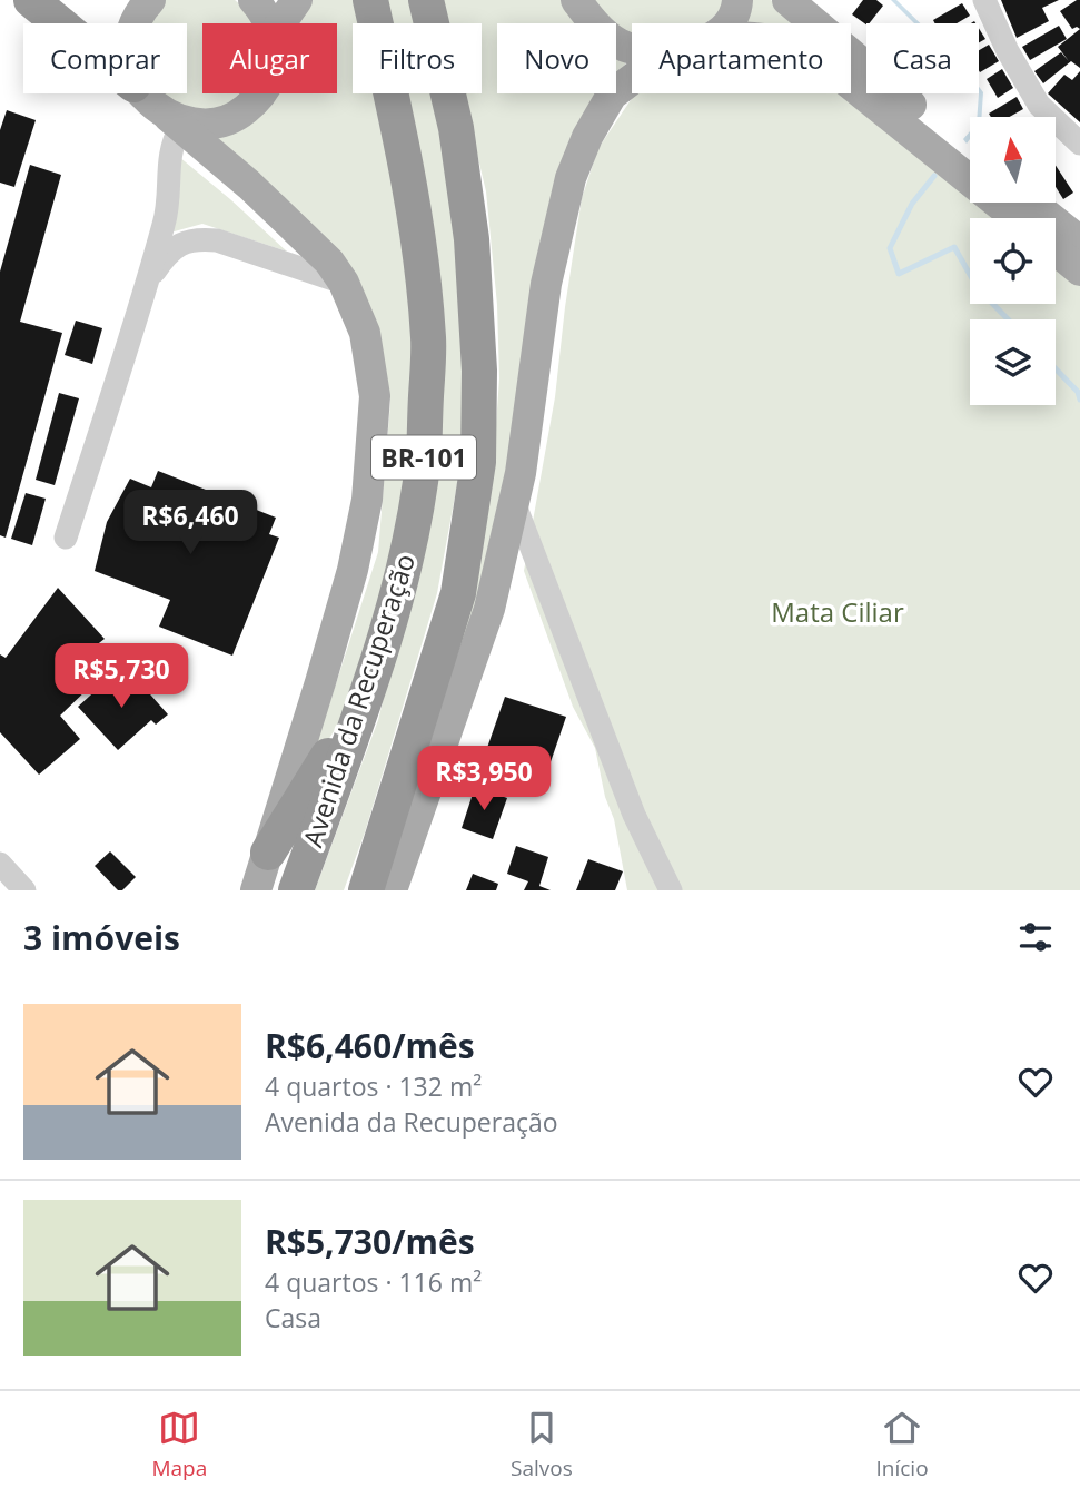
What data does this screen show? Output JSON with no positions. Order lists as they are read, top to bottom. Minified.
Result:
{"streets":{"highway":["BR-101","Avenida da Recuperação"]},"parks":["Mata Ciliar"],"north":"top","page":{"chip":["Comprar","Alugar","Filtros","Novo","Apartamento","Casa"],"price":["R$6,460","R$5,730","R$3,950"],"heading":"3 imóveis","list":[{"name":"R$6,460/mês","note":"4 quartos · 132 m² · Avenida da Recuperação"},{"name":"R$5,730/mês","note":"4 quartos · 116 m² · Casa"}],"tabs":["Mapa","Salvos","Início"]}}
